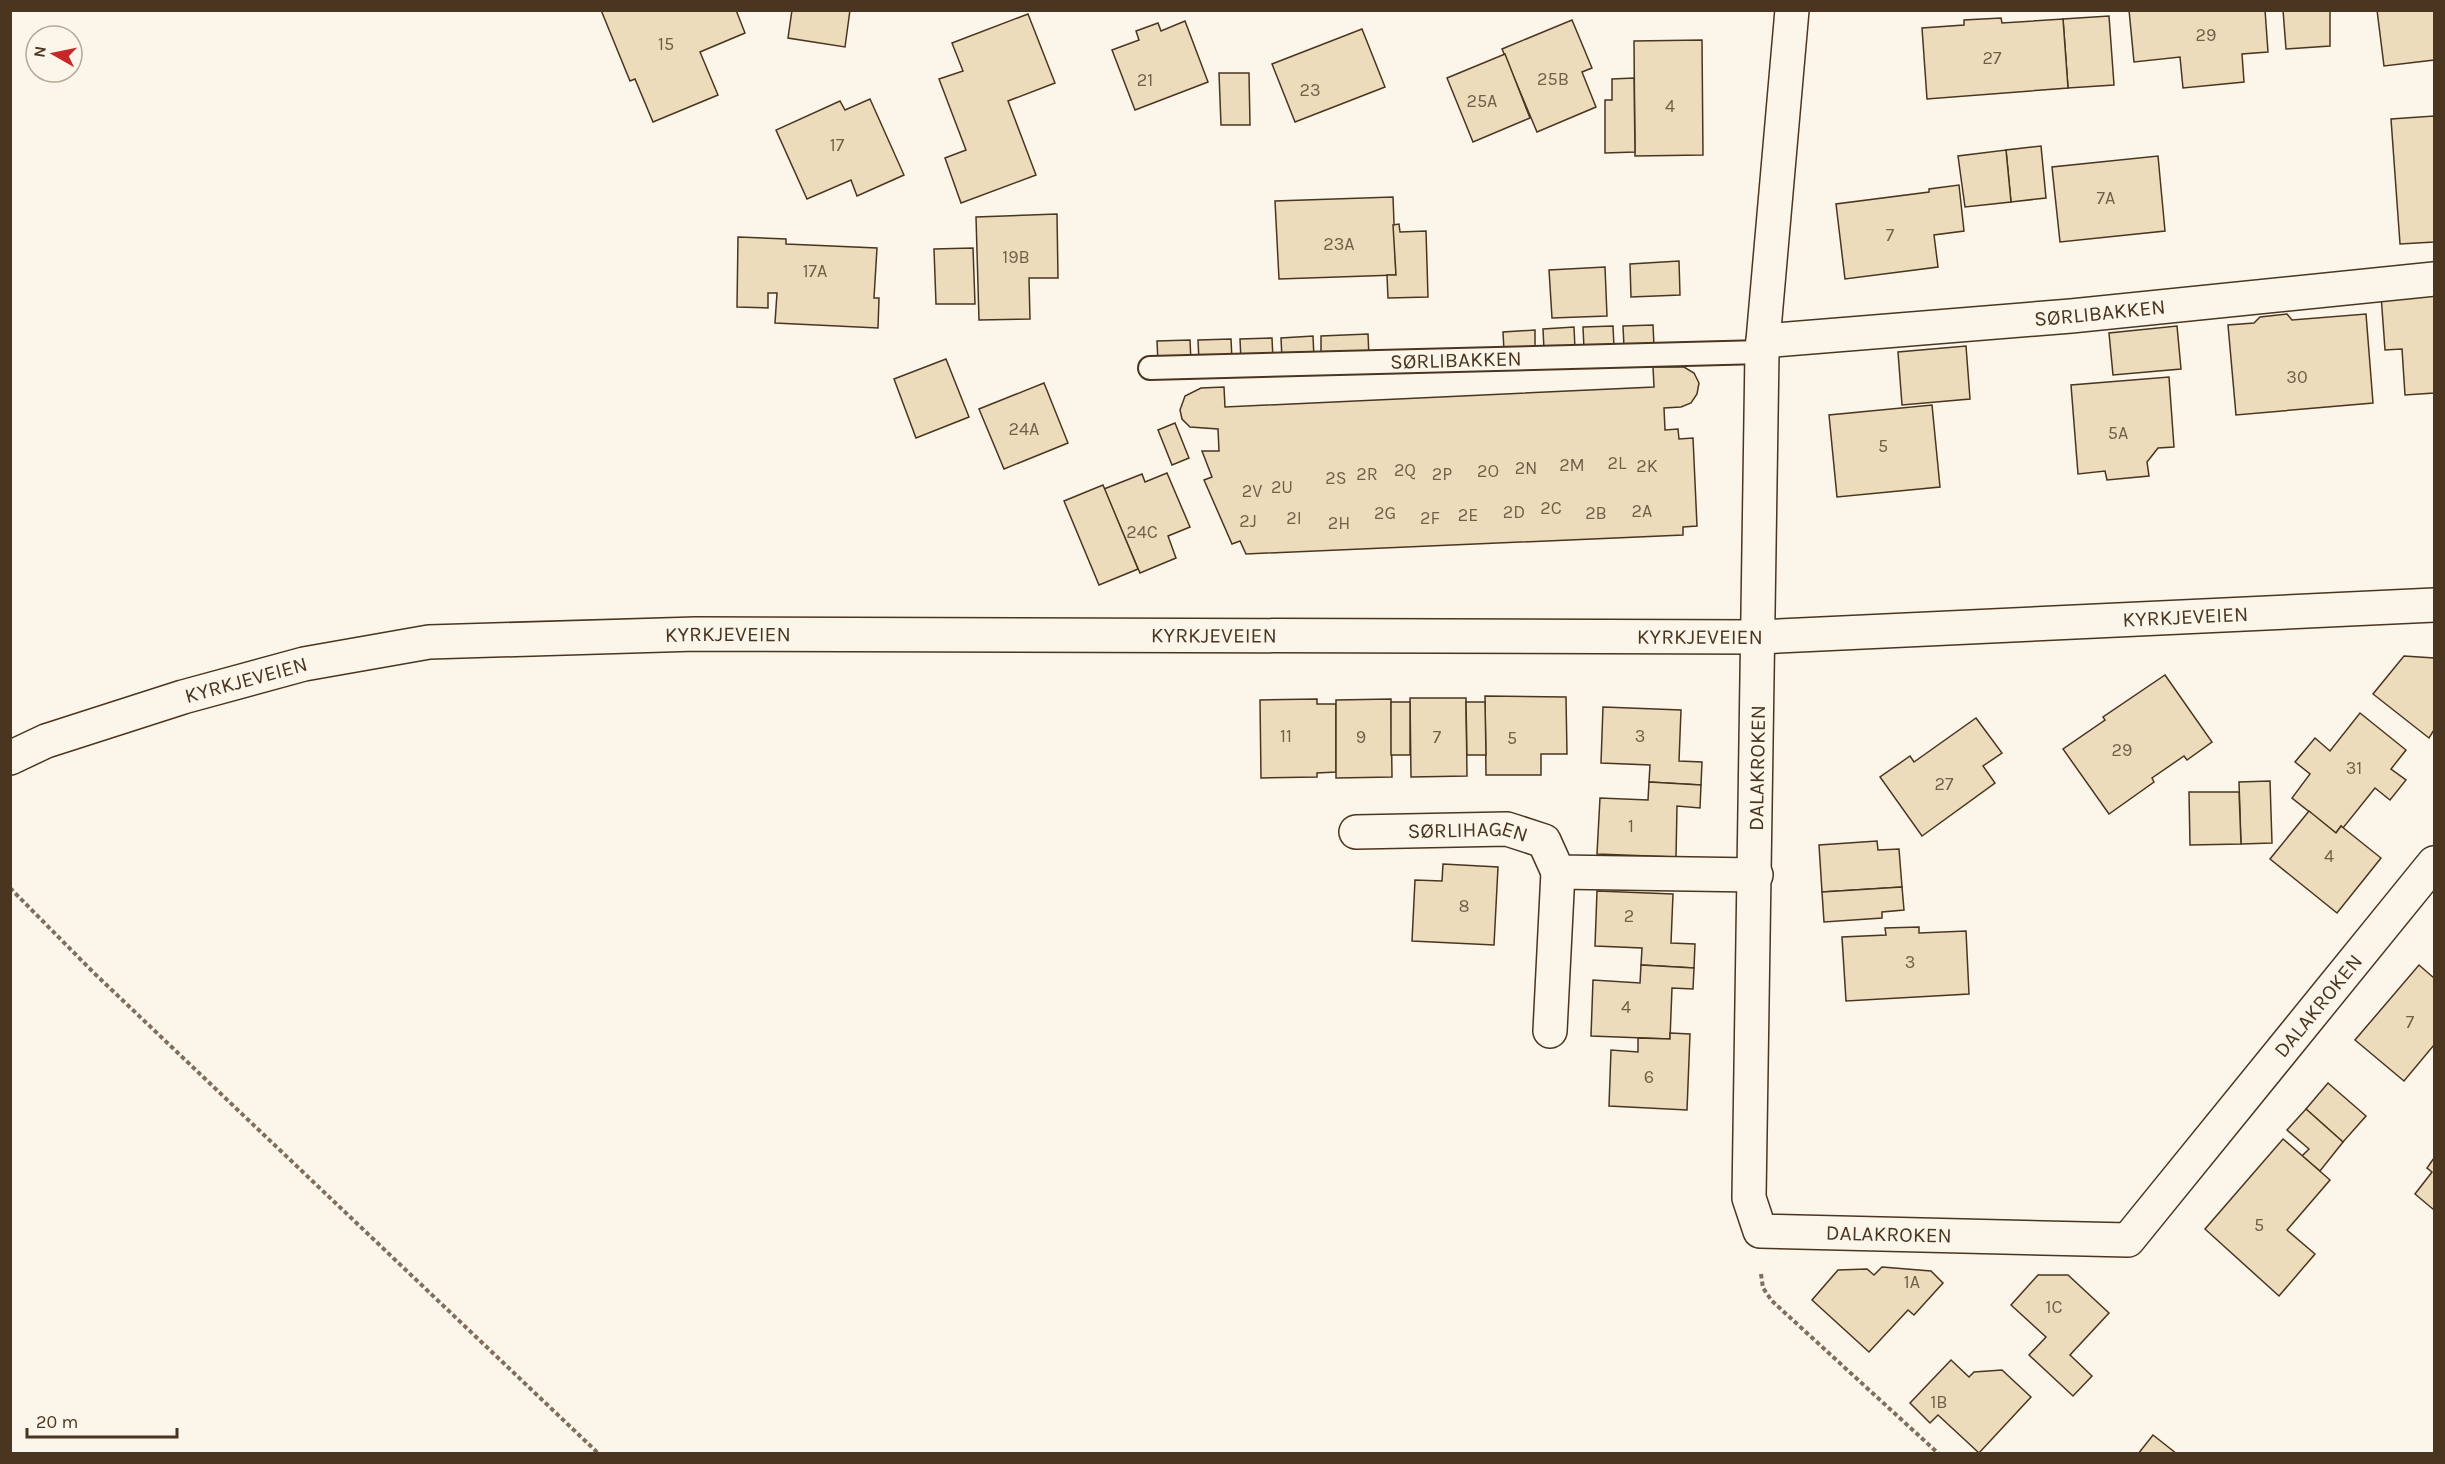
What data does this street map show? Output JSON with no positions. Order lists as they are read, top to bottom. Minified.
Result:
{"streets":{"street":["SØRLIBAKKEN","KYRKJEVEIEN","DALAKROKEN","SØRLIHAGEN"]},"crossings":[["KYRKJEVEIEN","DALAKROKEN"]],"house_numbers":["29","15","27","25B","21","23","25A","4","17","7A","7","23A","19B","17A","30","24A","5A","5","2L","2M","2K","2N","2Q","2O","2R","2P","2S","2U","2V","2C","2A","2D","2G","2B","2E","2I","2F","2J","2H","24C","11","3","9","7","5","29","31","27","1","4","8","2","3","4","7","6","5","1A","1C","1B"],"scale_bar":"20 m","north":"left"}
